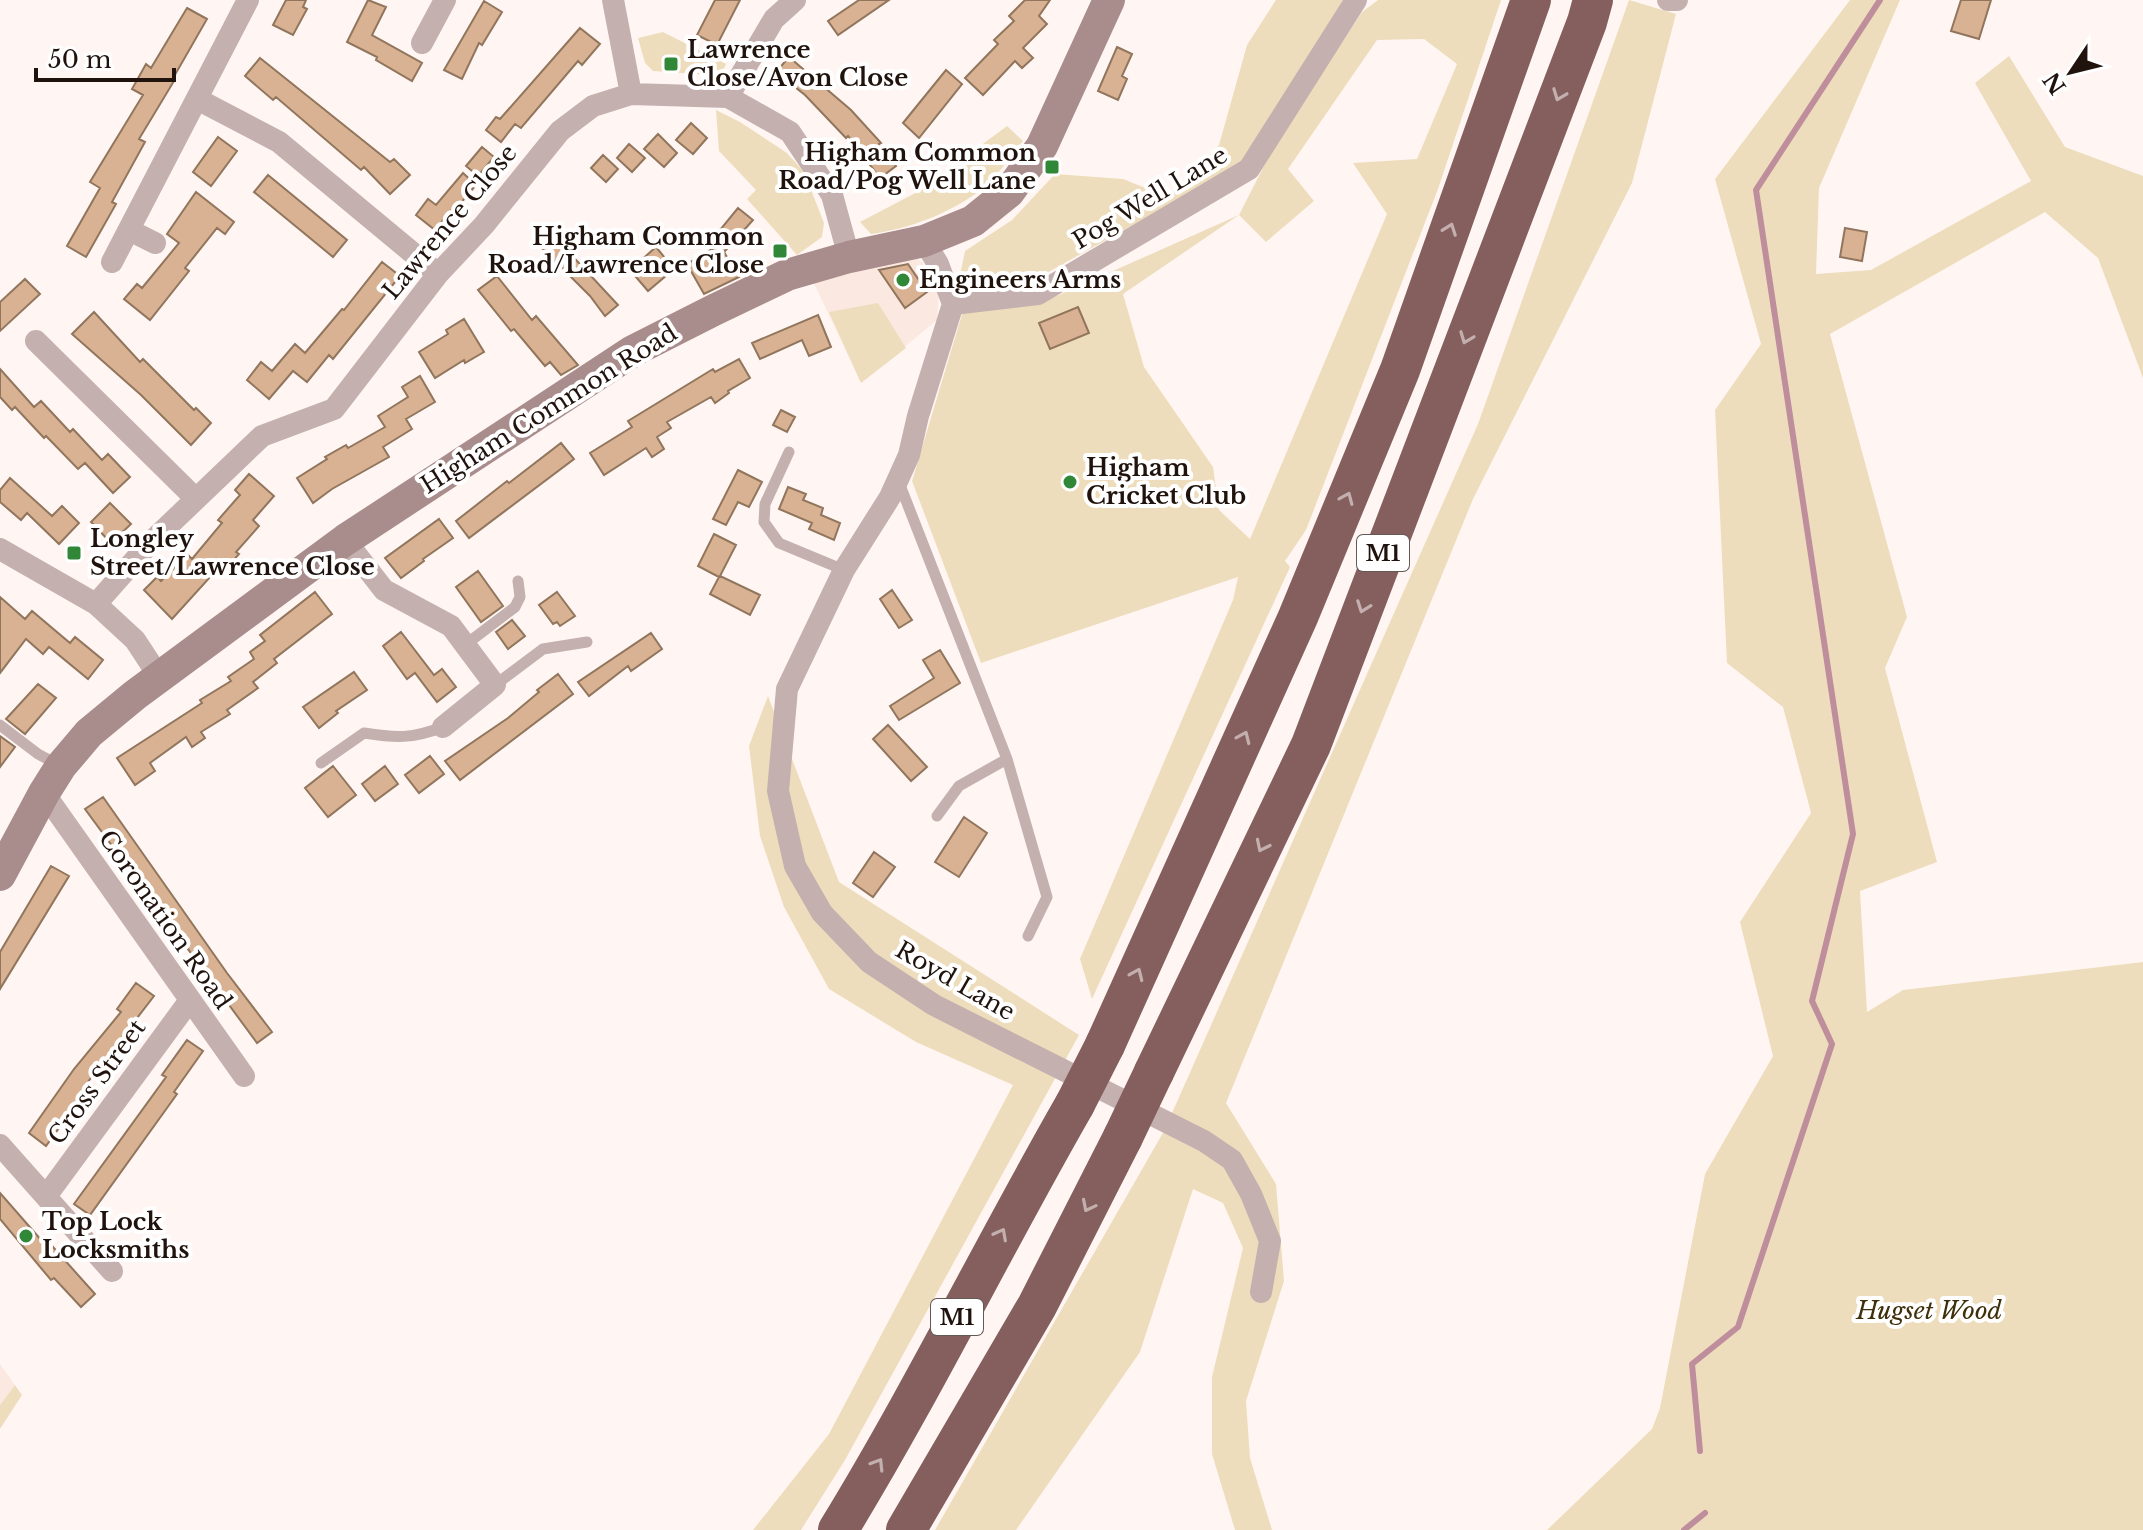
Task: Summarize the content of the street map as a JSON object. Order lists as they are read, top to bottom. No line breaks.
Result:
{"streets":{"highway":["M1"],"street":["Pog Well Lane","Lawrence Close","Higham Common Road","Coronation Road","Royd Lane","Cross Street"]},"crossings":[["Pog Well Lane","Royd Lane"],["Lawrence Close","Higham Common Road"],["Higham Common Road","Coronation Road"],["Coronation Road","Cross Street"]],"parks":["Hugset Wood"],"places":{"transit":["Lawrence Close/Avon Close","Higham Common Road/Pog Well Lane","Higham Common Road/Lawrence Close","Longley Street/Lawrence Close"],"other":["Engineers Arms","Higham Cricket Club","Top Lock Locksmiths"]},"scale_bar":"50 m","north":"bottom left"}
